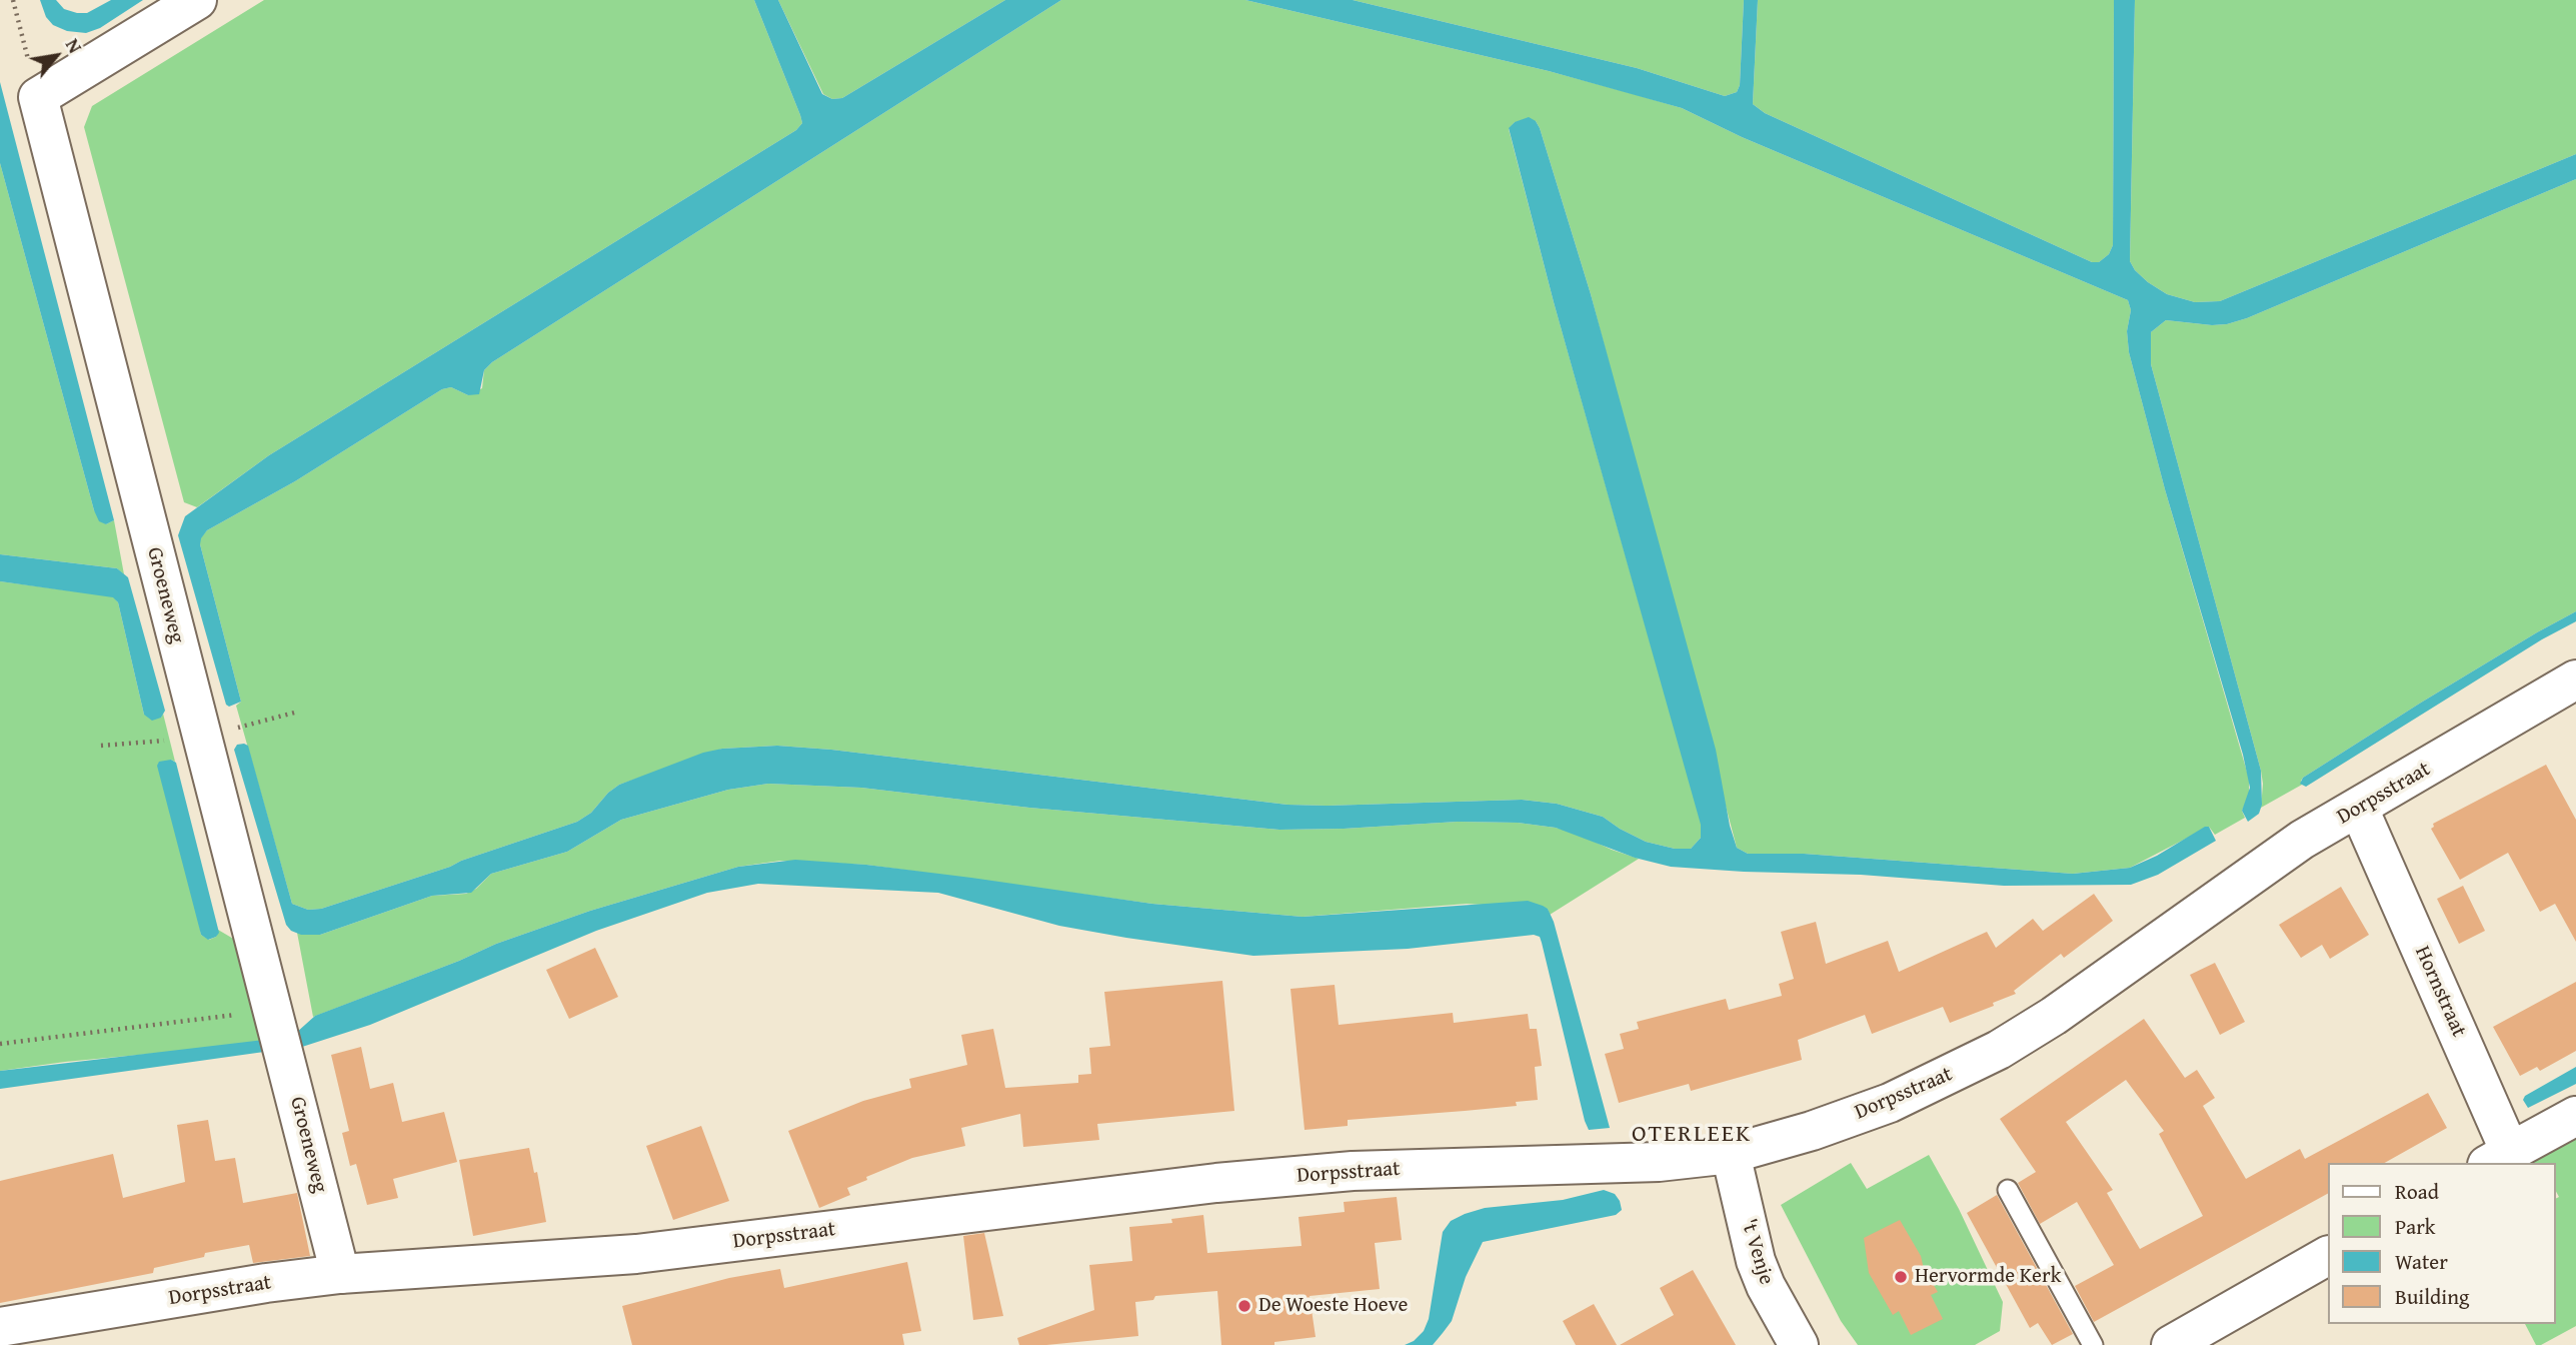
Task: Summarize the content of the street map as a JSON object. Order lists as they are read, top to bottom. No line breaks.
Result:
{"streets":{"street":["Groeneweg","Dorpsstraat","Hornstraat","'t Venje"]},"crossings":[["Groeneweg","Dorpsstraat"],["Dorpsstraat","Hornstraat"],["Dorpsstraat","'t Venje"]],"districts":["OTERLEEK"],"places":["Hervormde Kerk","De Woeste Hoeve"],"legend":["Road","Park","Water","Building"],"north":"top right"}
